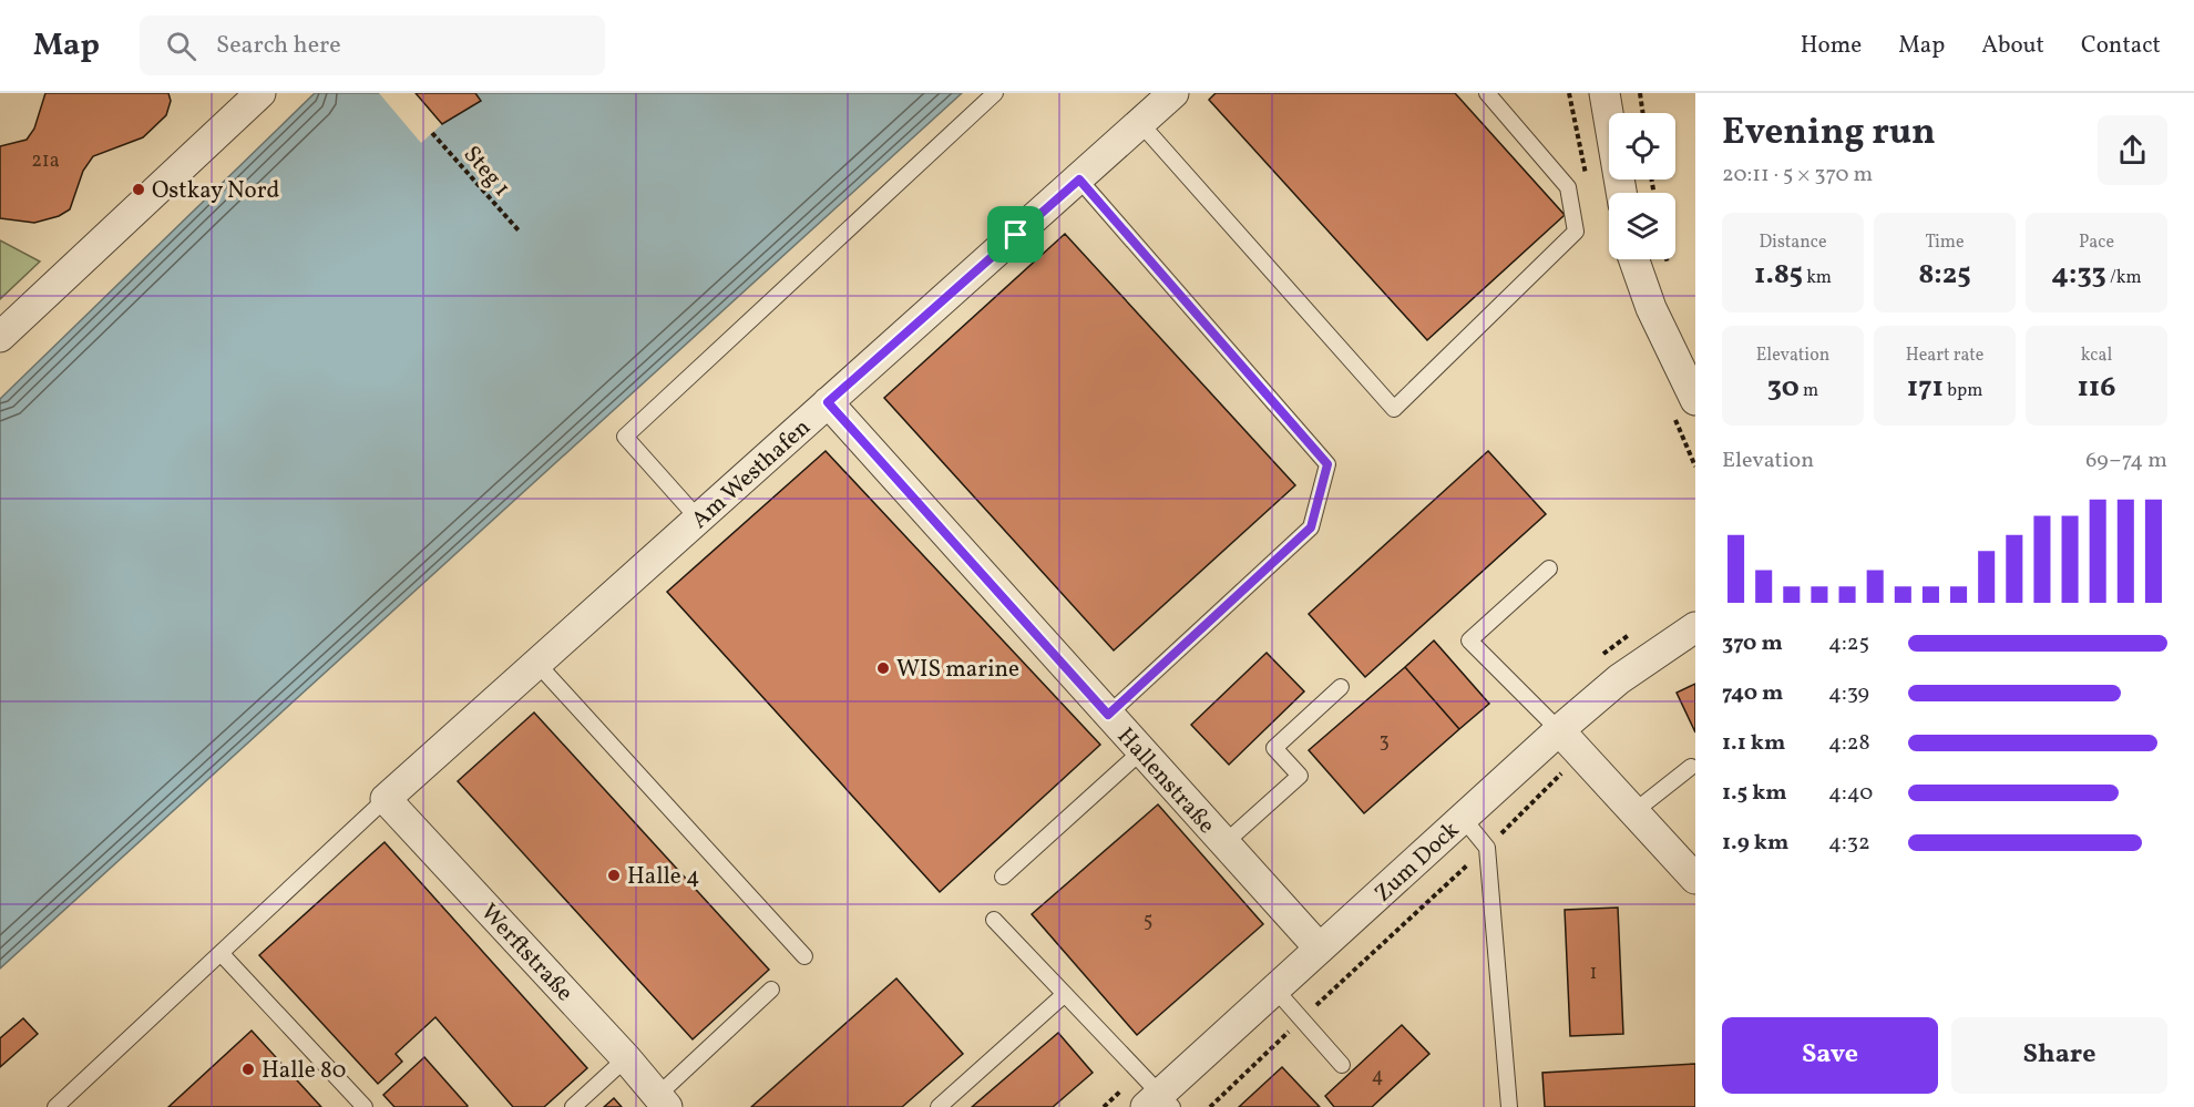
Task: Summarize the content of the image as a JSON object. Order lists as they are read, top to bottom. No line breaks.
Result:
{"streets":{"street":["Am Westhafen","Hallenstraße","Zum Dock","Werftstraße"],"path":["Steg 1"]},"crossings":[["Am Westhafen","Hallenstraße"],["Am Westhafen","Werftstraße"],["Hallenstraße","Zum Dock"]],"places":["Ostkay Nord","WIS marine","Halle 4","Halle 80"],"house_numbers":["21a","3","5","1","4"],"page":{"header":"Map","search":"Search here","nav":["Home","Map","About","Contact"],"heading":["Evening run","20:11 · 5 × 370 m"],"stats":[["Distance","1.85 km"],["Time","8:25"],["Pace","4:33 /km"],["Elevation","30 m"],["Heart rate","171 bpm"],["kcal","116"]],"chart":["Elevation","69–74 m"],"list":[{"name":"370 m","note":"4:25"},{"name":"740 m","note":"4:39"},{"name":"1.1 km","note":"4:28"},{"name":"1.5 km","note":"4:40"},{"name":"1.9 km","note":"4:32"}],"buttons":["Save","Share"]}}
